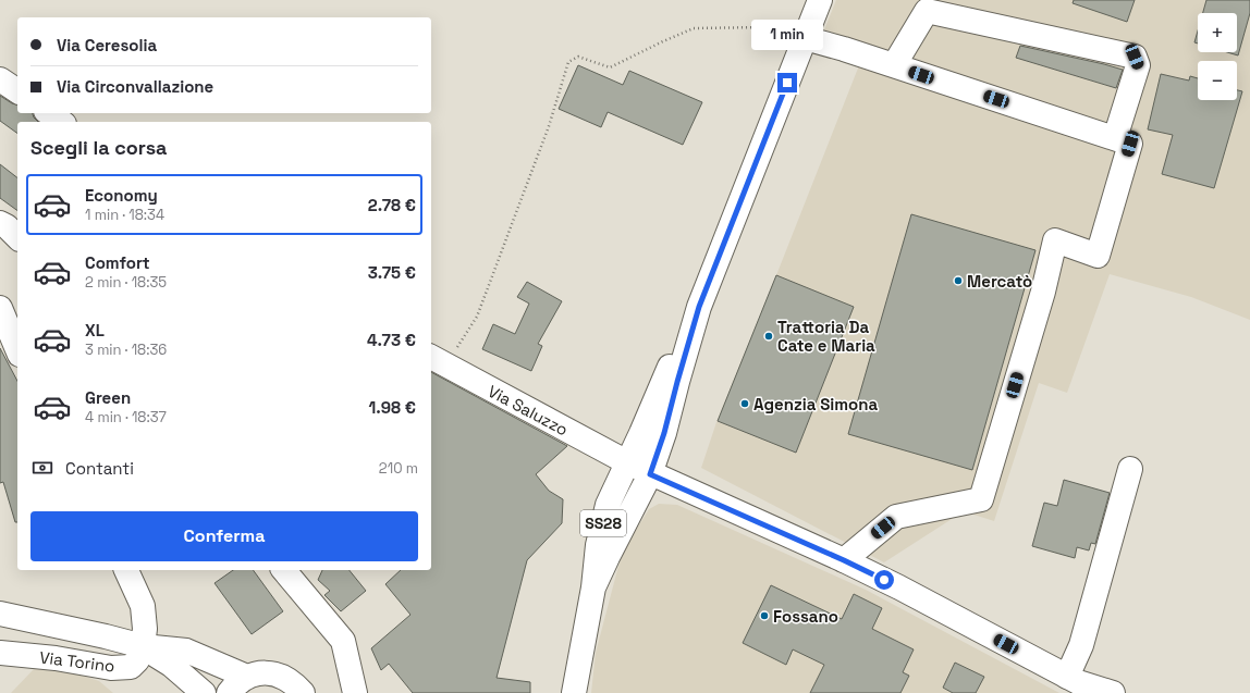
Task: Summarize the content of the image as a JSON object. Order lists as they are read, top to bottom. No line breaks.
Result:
{"streets":{"main road":["Via Saluzzo","SS28","Via Torino"]},"crossings":[["Via Saluzzo","SS28"]],"places":["Mercatò","Trattoria Da Cate e Maria","Agenzia Simona","Fossano"],"page":{"map_buttons":["+","−"],"banner":["Via Ceresolia","Via Circonvallazione"],"bubble":"1 min","heading":"Scegli la corsa","list":[{"name":"Economy","note":"1 min · 18:34","value":"2.78 €"},{"name":"Comfort","note":"2 min · 18:35","value":"3.75 €"},{"name":"XL","note":"3 min · 18:36","value":"4.73 €"},{"name":"Green","note":"4 min · 18:37","value":"1.98 €"}],"pay":["Contanti","210 m"],"buttons":"Conferma"}}
